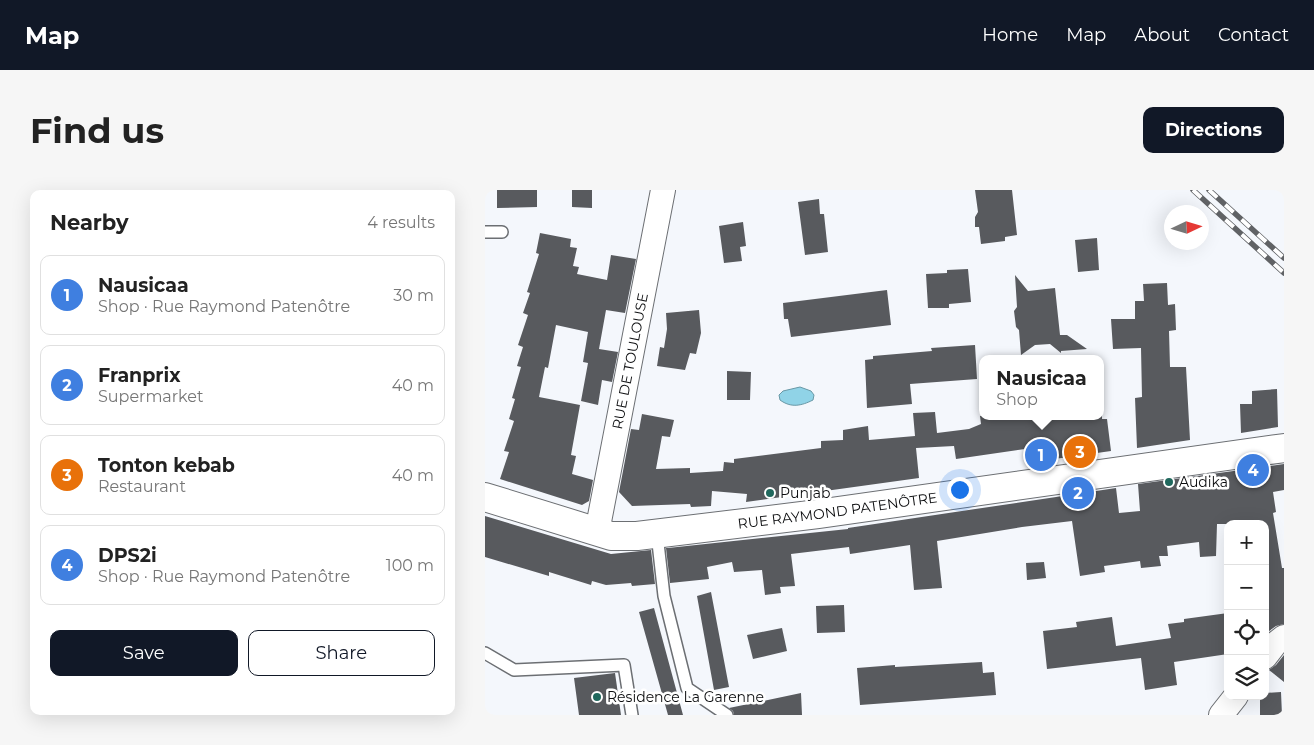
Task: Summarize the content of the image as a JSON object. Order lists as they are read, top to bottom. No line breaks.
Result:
{"streets":{"main road":["RUE RAYMOND PATENÔTRE"],"street":["RUE DE TOULOUSE"]},"crossings":[["RUE DE TOULOUSE","RUE RAYMOND PATENÔTRE"]],"places":["Audika","Punjab","Résidence La Garenne"],"north":"right","page":{"header":"Map","nav":["Home","Map","About","Contact"],"buttons":["Directions",["Save","Share"]],"title":"Find us","heading":["Nearby","4 results"],"list":[{"mark":"1","name":"Nausicaa","note":"Shop · Rue Raymond Patenôtre","value":"30 m"},{"mark":"2","name":"Franprix","note":"Supermarket","value":"40 m"},{"mark":"3","name":"Tonton kebab","note":"Restaurant","value":"40 m"},{"mark":"4","name":"DPS2i","note":"Shop · Rue Raymond Patenôtre","value":"100 m"}],"popup":["Nausicaa","Shop"],"pins":["3","1","4","2"],"map_buttons":["+","−"]}}
